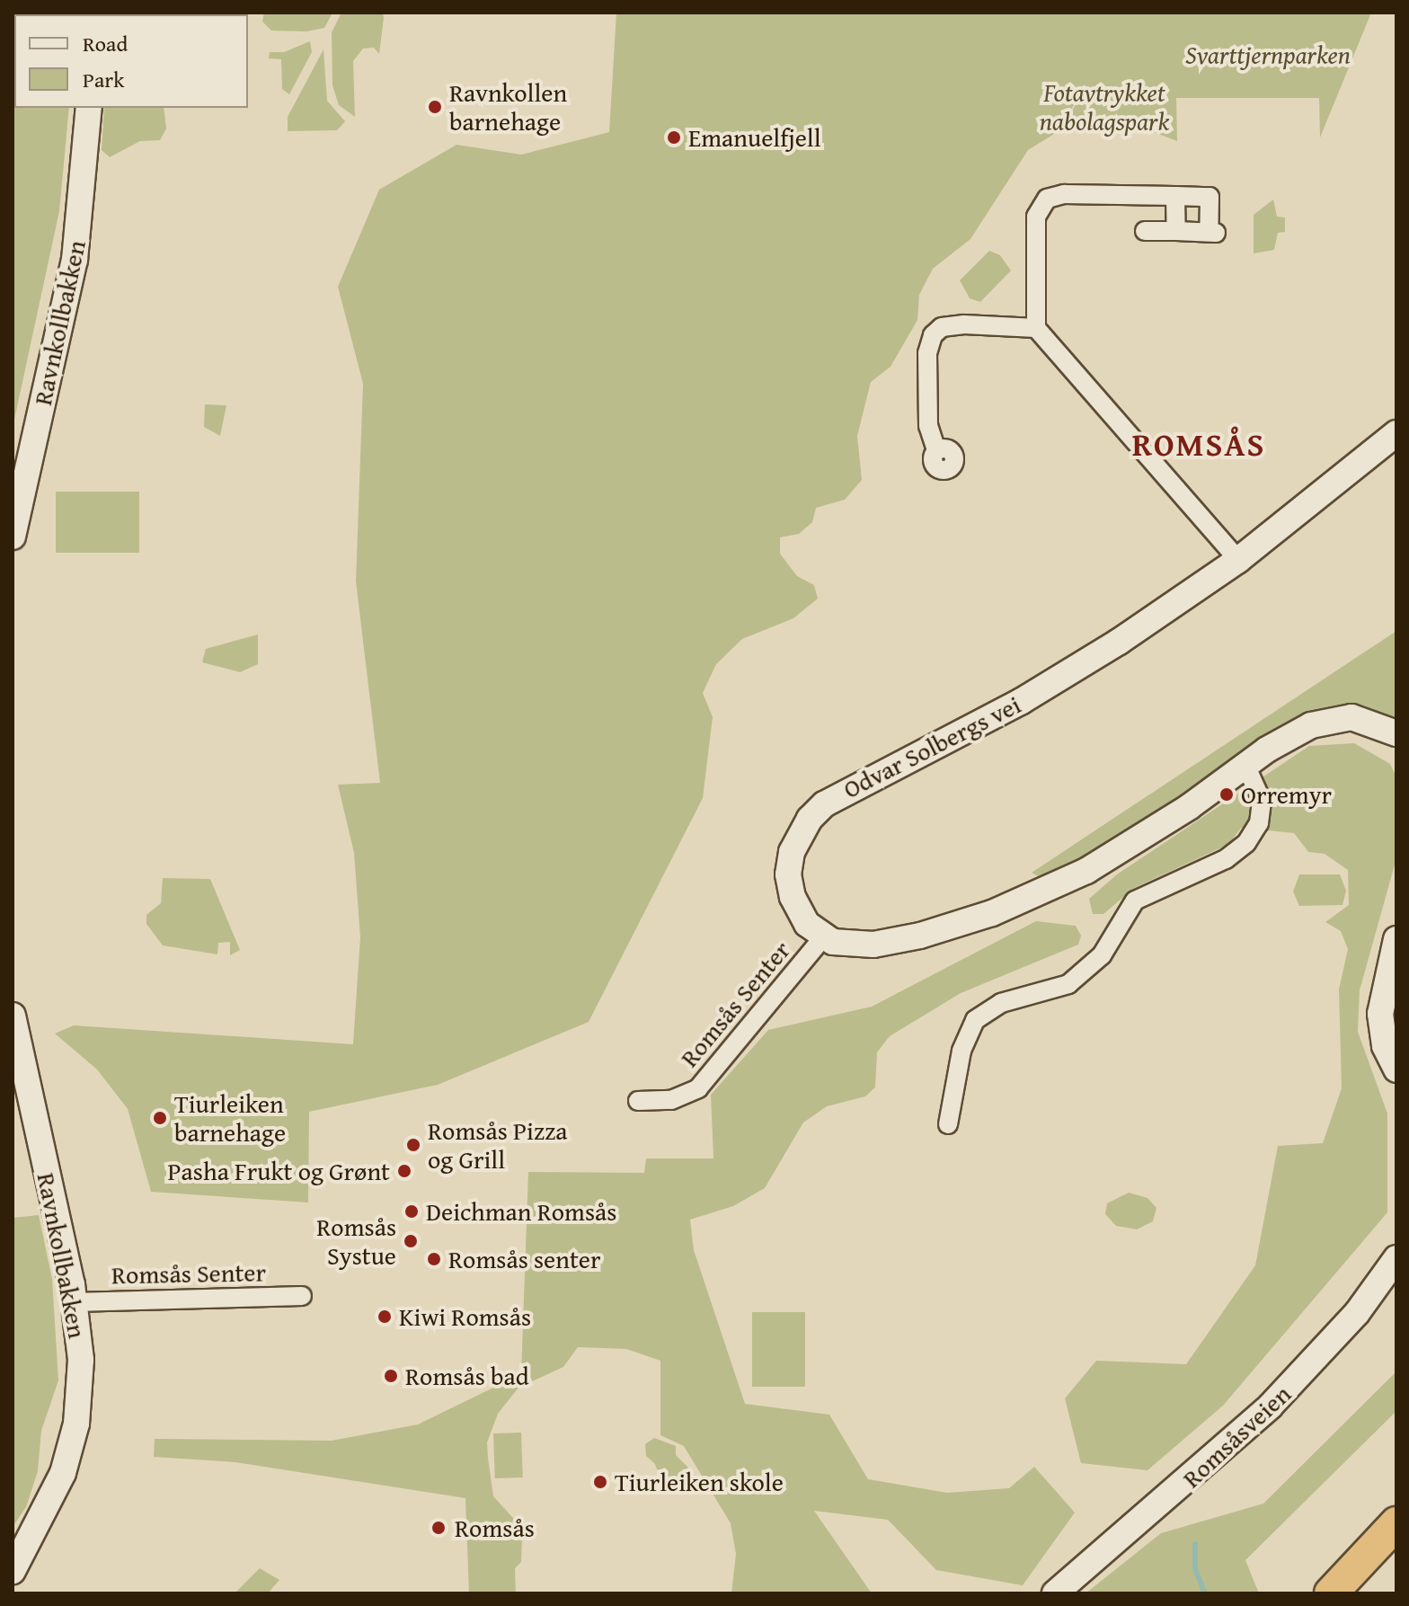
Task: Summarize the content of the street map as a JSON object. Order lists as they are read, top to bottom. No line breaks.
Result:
{"streets":{"street":["Ravnkollbakken","Odvar Solbergs vei","Romsås Senter","Romsåsveien"]},"crossings":[["Ravnkollbakken","Romsås Senter"],["Odvar Solbergs vei","Romsås Senter"]],"districts":["ROMSÅS"],"parks":["Svarttjernparken","Fotavtrykket nabolagspark"],"places":["Ravnkollen barnehage","Emanuelfjell","Orremyr","Tiurleiken barnehage","Romsås Pizza og Grill","Pasha Frukt og Grønt","Deichman Romsås","Romsås Systue","Romsås senter","Kiwi Romsås","Romsås bad","Tiurleiken skole","Romsås"],"legend":["Road","Park"]}
